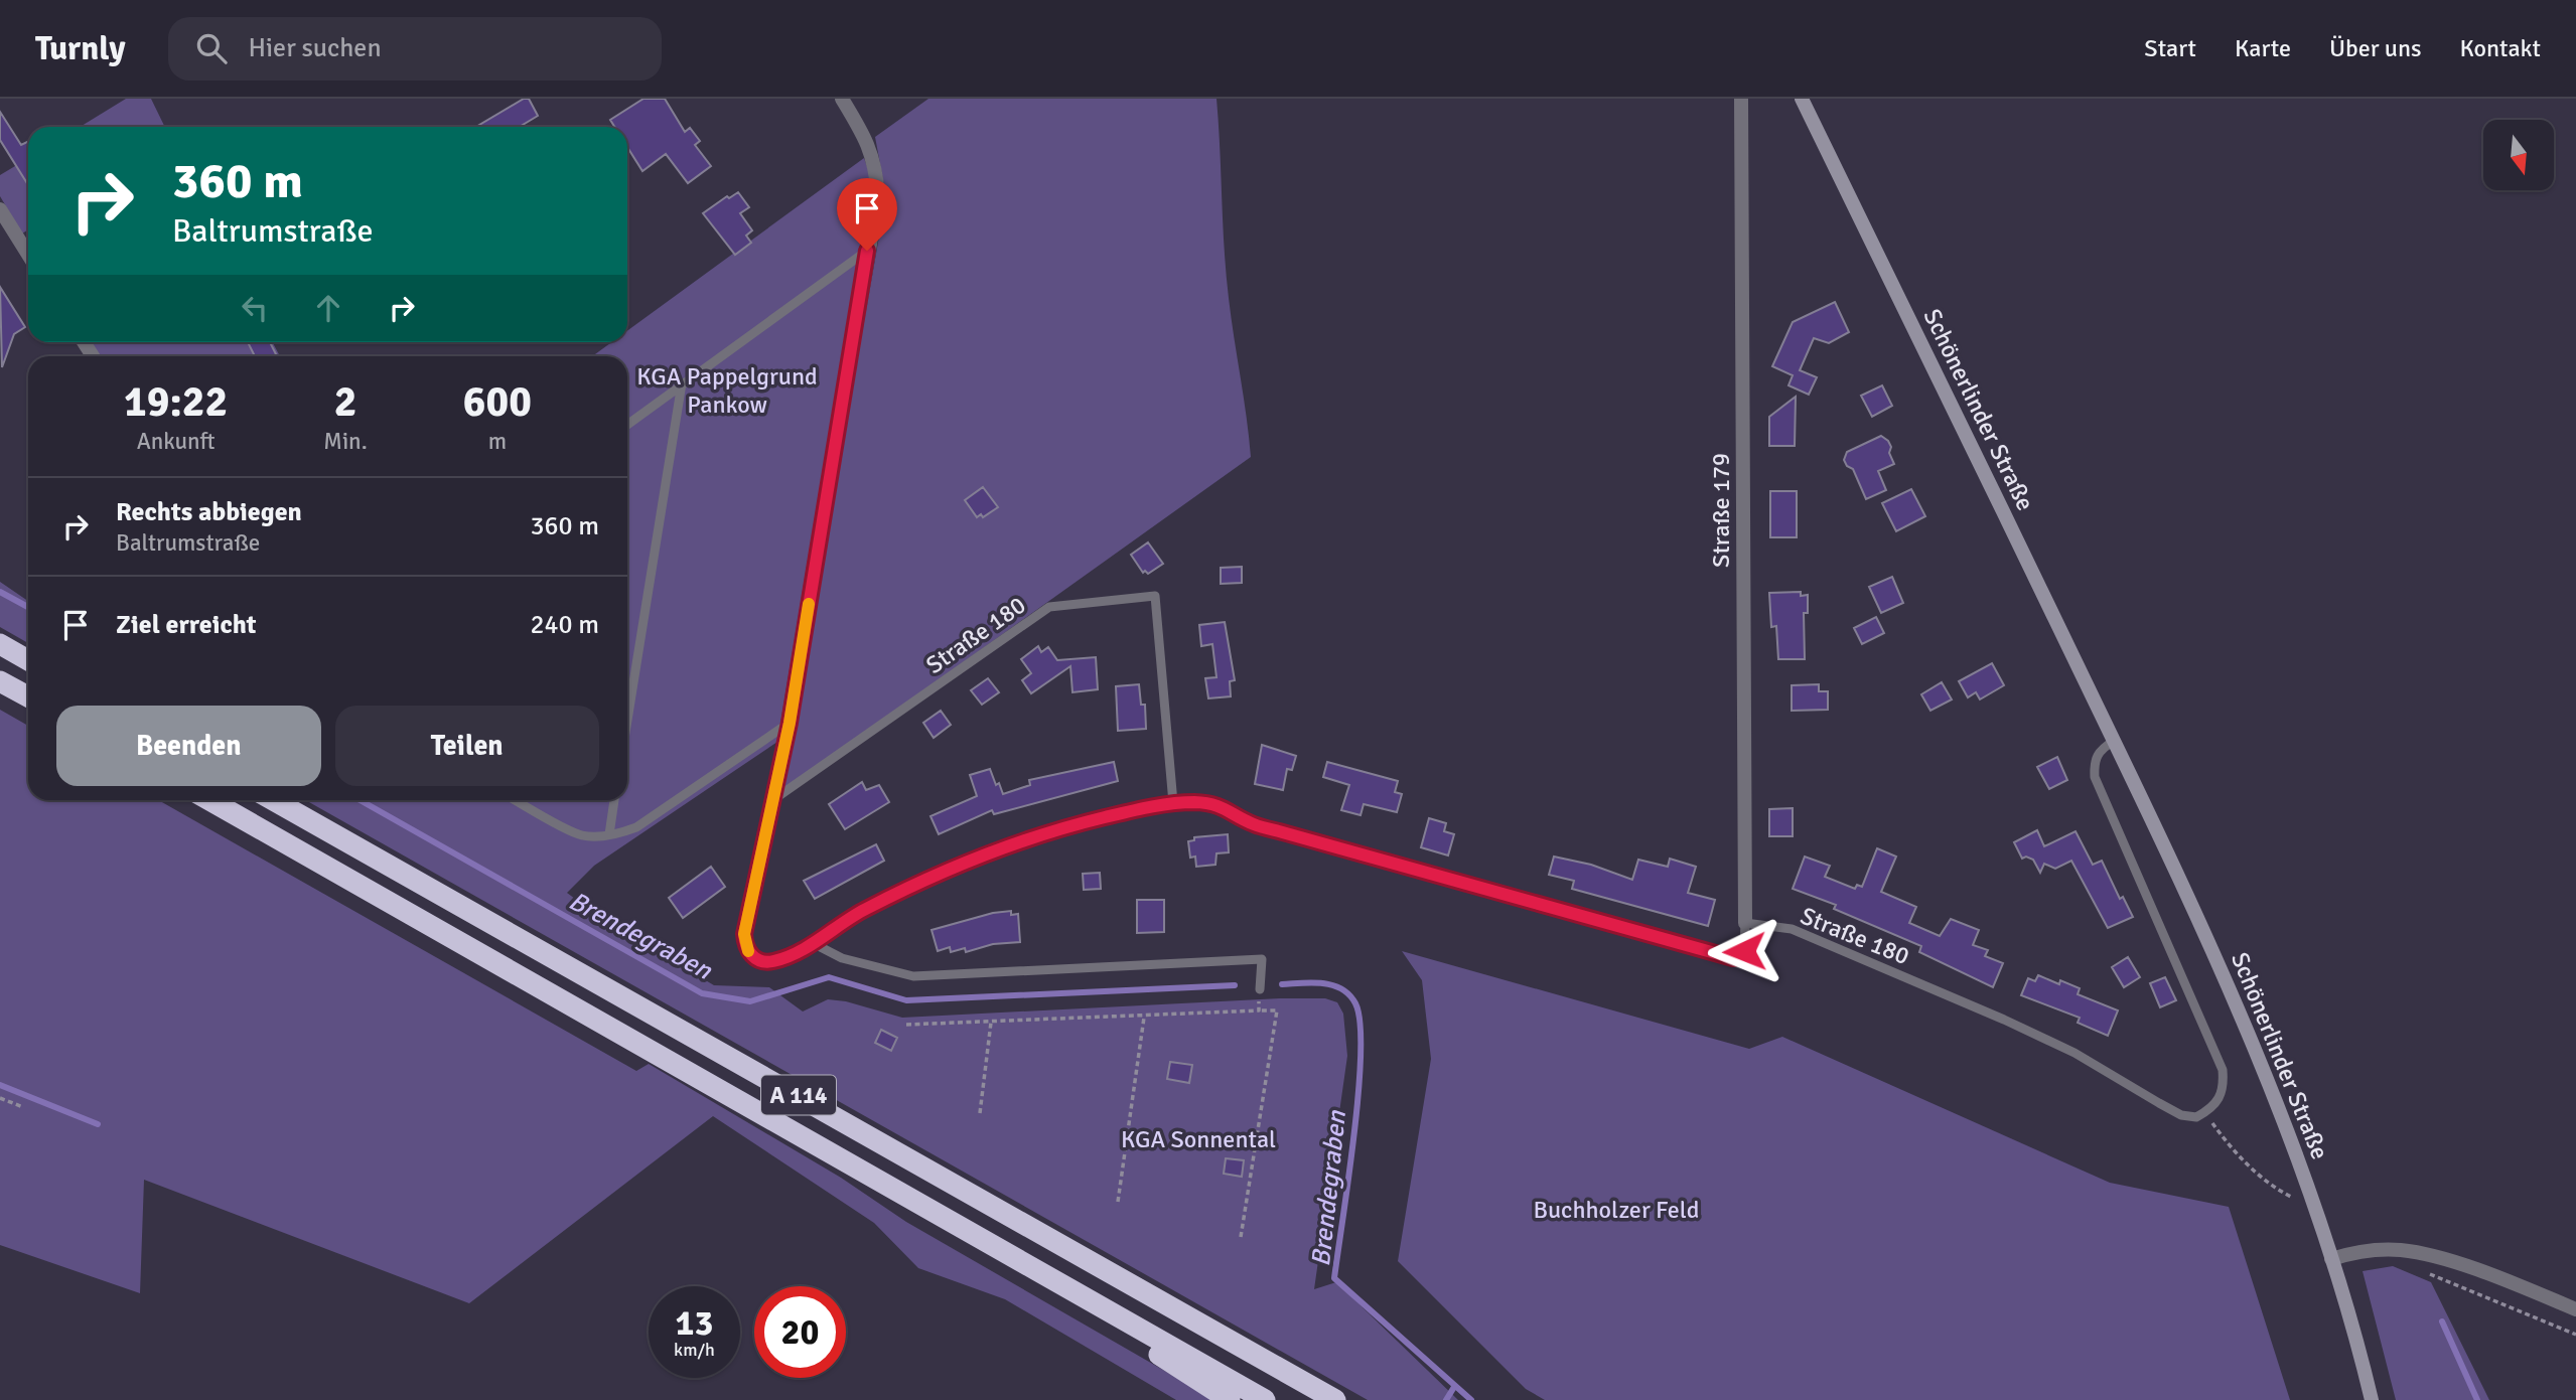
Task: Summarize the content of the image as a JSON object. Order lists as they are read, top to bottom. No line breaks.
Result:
{"streets":{"highway":["A 114"],"main road":["Schönerlinder Straße"],"street":["Straße 179"],"lane":["Straße 180"]},"crossings":[["Straße 179","Straße 180"]],"water":["Brendegraben"],"parks":["KGA Pappelgrund Pankow","KGA Sonnental","Buchholzer Feld"],"north":"bottom","page":{"header":"Turnly","search":"Hier suchen","nav":["Start","Karte","Über uns","Kontakt"],"turn":["360 m","Baltrumstraße"],"eta":["19:22","Ankunft","2","Min.","600","m"],"list":[{"name":"Rechts abbiegen","note":"Baltrumstraße","value":"360 m"},{"name":"Ziel erreicht","value":"240 m"}],"buttons":["Beenden","Teilen"],"speed":"13 km/h","limit":"20"}}
